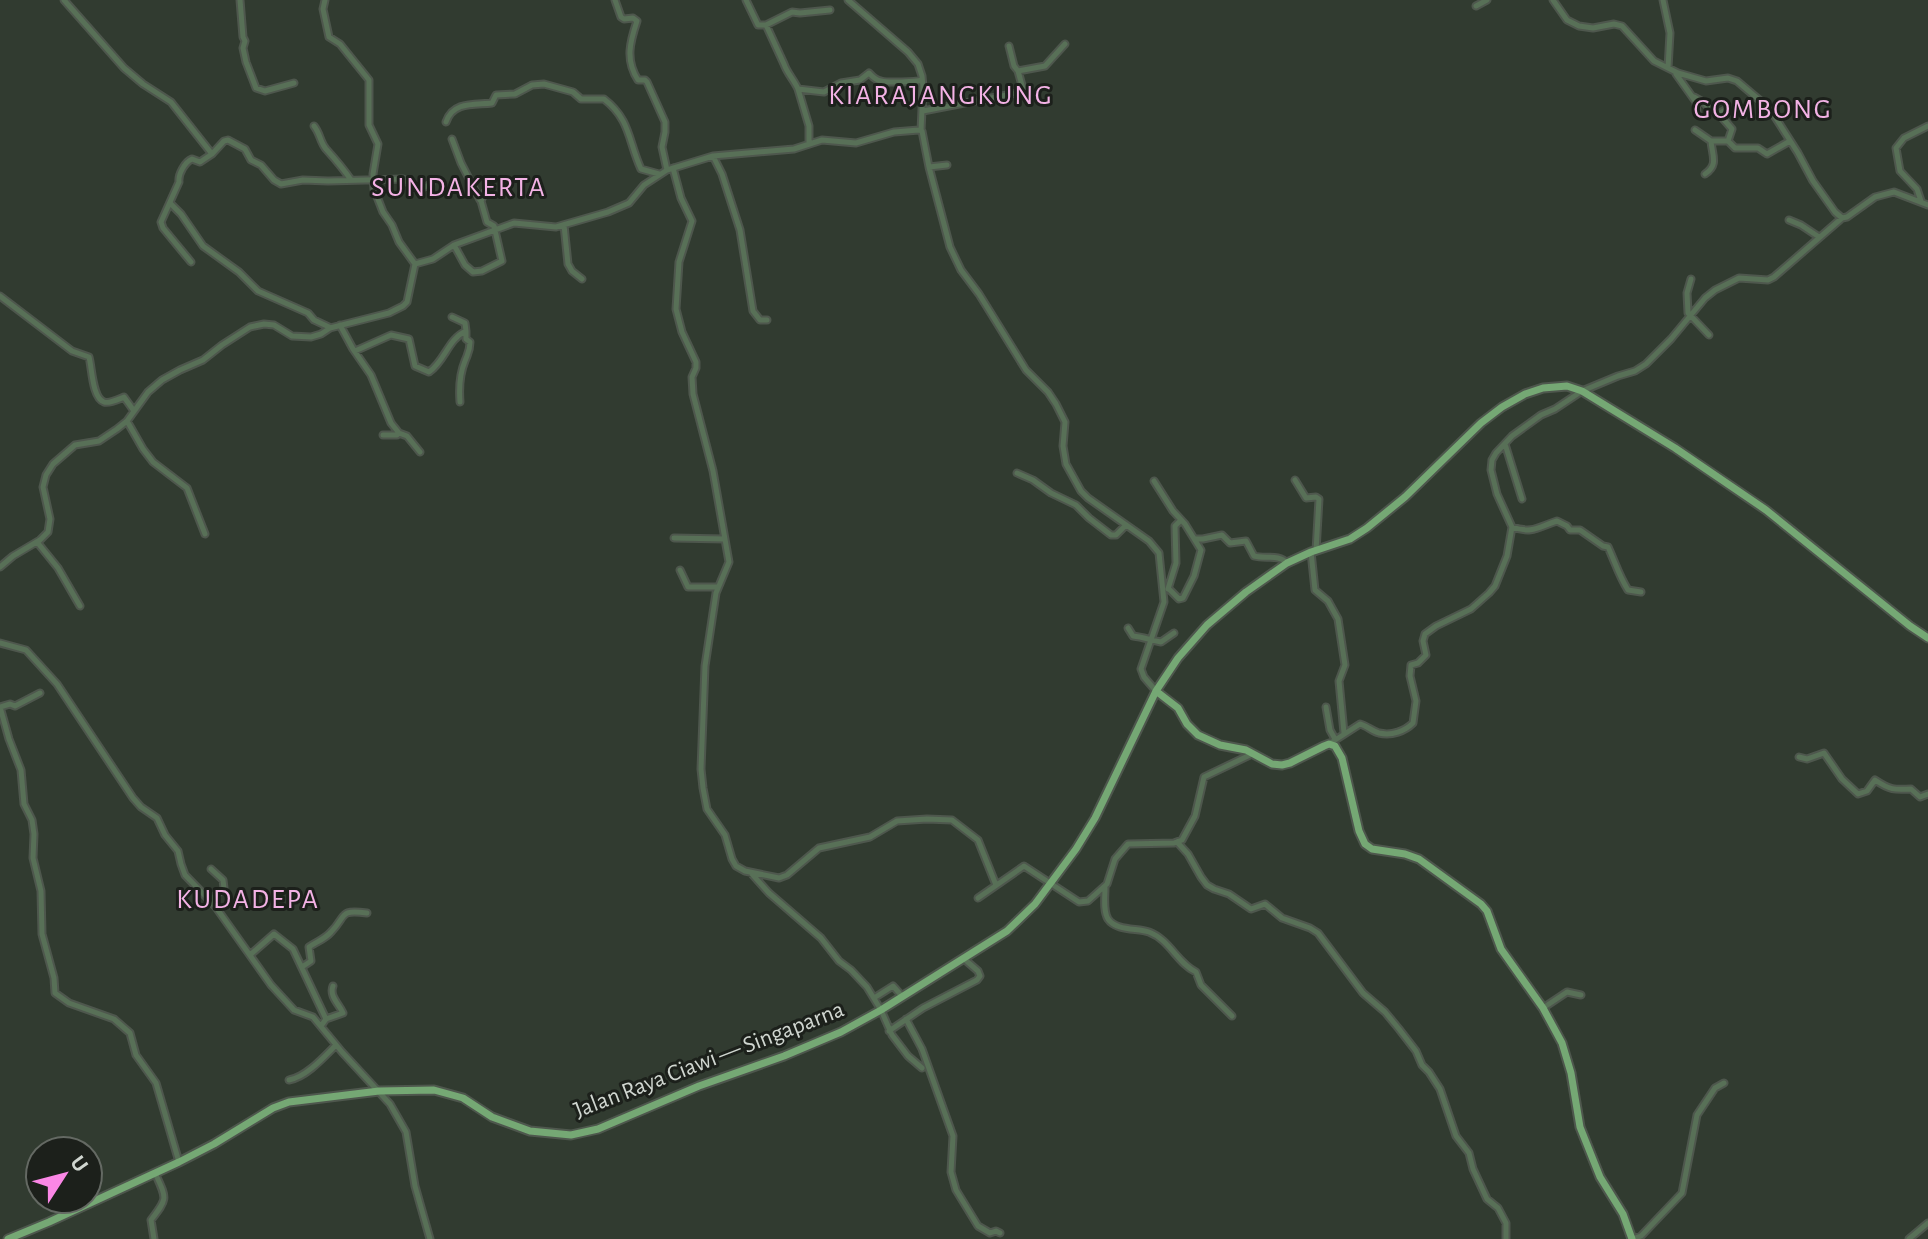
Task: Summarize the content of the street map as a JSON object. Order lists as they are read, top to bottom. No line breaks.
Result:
{"streets":{"main road":["Jalan Raya Ciawi — Singaparna"]},"districts":["KIARAJANGKUNG","GOMBONG","SUNDAKERTA","KUDADEPA"],"north":"top right"}
